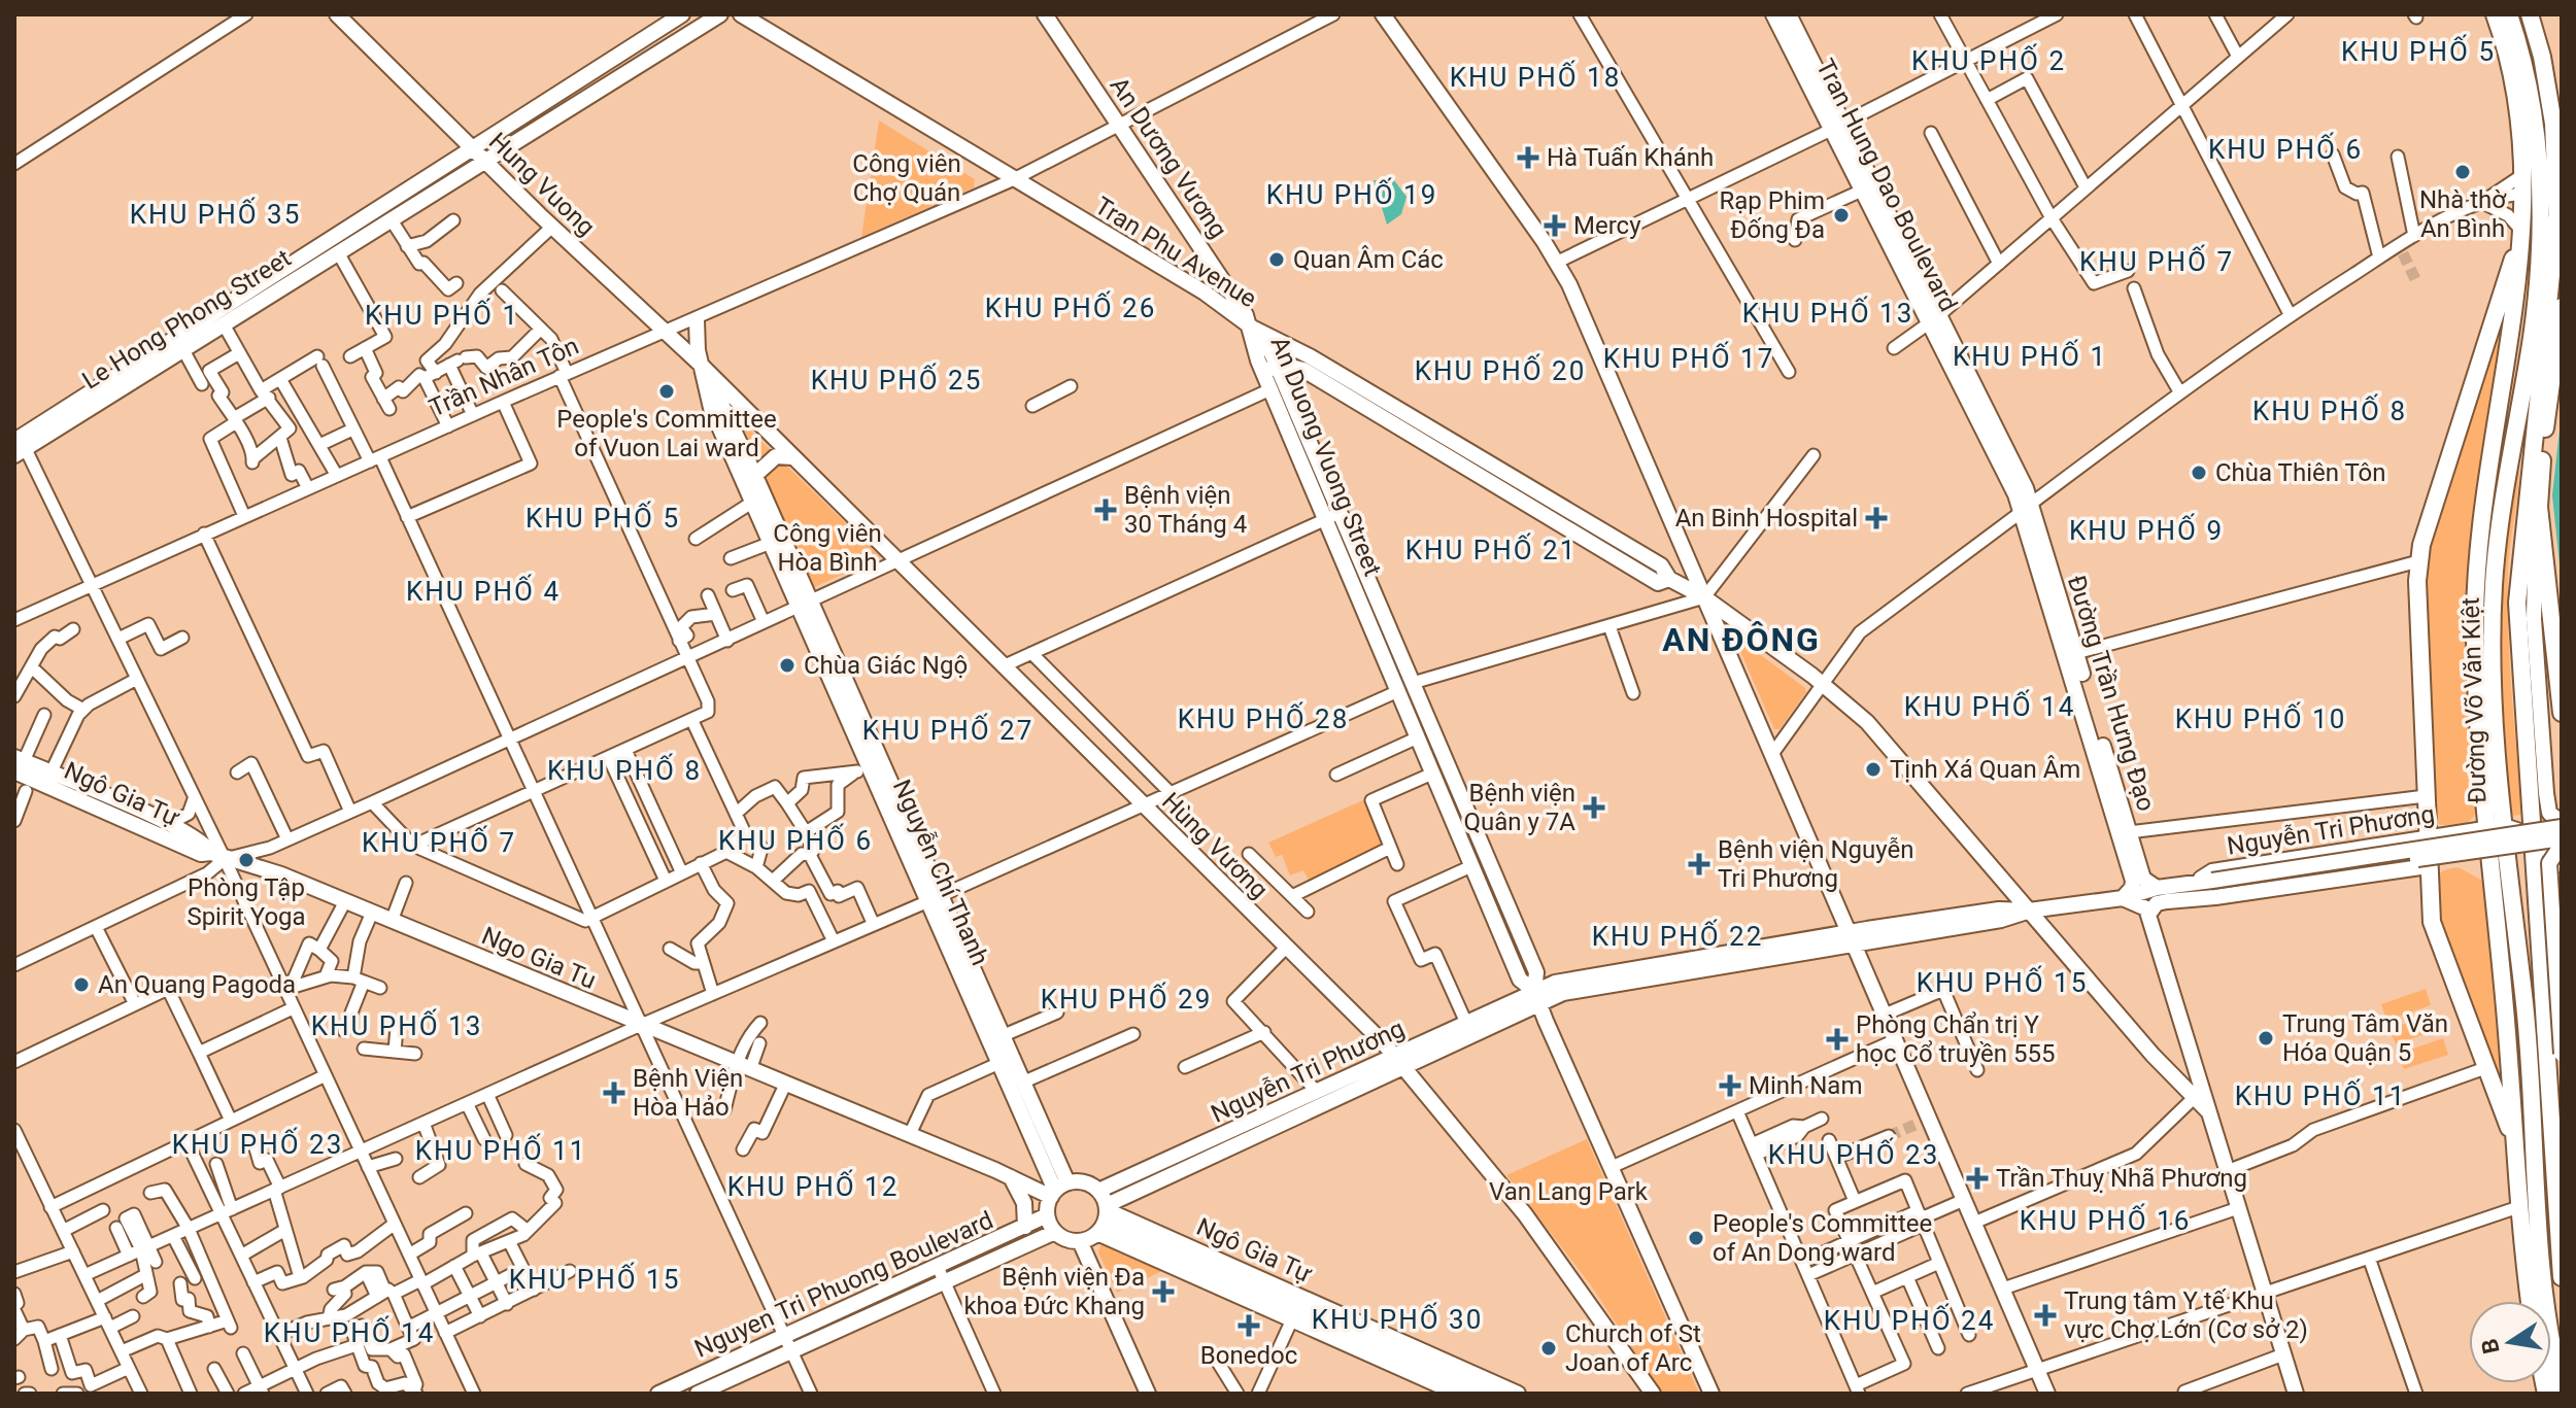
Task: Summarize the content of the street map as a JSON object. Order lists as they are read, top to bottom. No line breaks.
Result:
{"streets":{"highway":["Đường Võ Văn Kiệt"],"main road":["An Dương Vương","Hung Vuong","Tran Hung Dao Boulevard","Tran Phu Avenue","Le Hong Phong Street","An Duong Vuong Street","Đường Trần Hưng Đạo","Ngô Gia Tự","Nguyễn Tri Phương","Hùng Vương","Nguyễn Chí Thanh","Ngo Gia Tu","Nguyen Tri Phuong Boulevard"],"street":["Trần Nhân Tôn"]},"crossings":[["An Dương Vương","Tran Phu Avenue"],["An Dương Vương","Trần Nhân Tôn"],["An Dương Vương","An Duong Vuong Street"],["Hung Vuong","Le Hong Phong Street"],["Hung Vuong","Trần Nhân Tôn"],["Hung Vuong","Hùng Vương"],["Hung Vuong","Nguyễn Chí Thanh"],["Tran Hung Dao Boulevard","Đường Trần Hưng Đạo"],["Tran Phu Avenue","Trần Nhân Tôn"],["Tran Phu Avenue","An Duong Vuong Street"],["Trần Nhân Tôn","Nguyễn Chí Thanh"],["An Duong Vuong Street","Nguyễn Tri Phương"],["Đường Võ Văn Kiệt","Nguyễn Tri Phương"],["Ngô Gia Tự","Nguyễn Tri Phương"],["Ngô Gia Tự","Nguyễn Chí Thanh"],["Ngô Gia Tự","Ngo Gia Tu"],["Ngô Gia Tự","Nguyen Tri Phuong Boulevard"],["Nguyễn Tri Phương","Hùng Vương"],["Nguyễn Tri Phương","Nguyễn Chí Thanh"],["Nguyễn Tri Phương","Ngo Gia Tu"],["Nguyễn Tri Phương","Nguyen Tri Phuong Boulevard"],["Hùng Vương","Nguyễn Chí Thanh"],["Nguyễn Chí Thanh","Ngo Gia Tu"],["Nguyễn Chí Thanh","Nguyen Tri Phuong Boulevard"],["Ngo Gia Tu","Nguyen Tri Phuong Boulevard"]],"districts":["KHU PHỐ 5","KHU PHỐ 2","KHU PHỐ 18","KHU PHỐ 6","KHU PHỐ 19","KHU PHỐ 35","KHU PHỐ 7","KHU PHỐ 26","KHU PHỐ 13","KHU PHỐ 1","KHU PHỐ 1","KHU PHỐ 17","KHU PHỐ 20","KHU PHỐ 25","KHU PHỐ 8","KHU PHỐ 5","KHU PHỐ 9","KHU PHỐ 21","KHU PHỐ 4","AN ĐÔNG","KHU PHỐ 14","KHU PHỐ 28","KHU PHỐ 10","KHU PHỐ 27","KHU PHỐ 8","KHU PHỐ 6","KHU PHỐ 7","KHU PHỐ 22","KHU PHỐ 15","KHU PHỐ 29","KHU PHỐ 13","KHU PHỐ 11","KHU PHỐ 23","KHU PHỐ 11","KHU PHỐ 23","KHU PHỐ 12","KHU PHỐ 16","KHU PHỐ 15","KHU PHỐ 30","KHU PHỐ 24","KHU PHỐ 14"],"parks":["Công viên Chợ Quán","Công viên Hòa Bình","Van Lang Park"],"places":{"health":["Hà Tuấn Khánh","Mercy","Bệnh viện 30 Tháng 4","An Binh Hospital","Bệnh viện Quân y 7A","Bệnh viện Nguyễn Tri Phương","Phòng Chẩn trị Y học Cổ truyền 555","Minh Nam","Bệnh Viện Hòa Hảo","Trần Thuỵ Nhã Phương","Bệnh viện Đa khoa Đức Khang","Trung tâm Y tế Khu vực Chợ Lớn (Cơ sở 2)","Bonedoc"],"other":["Nhà thờ An Bình","Rạp Phim Đống Đa","Quan Âm Các","People's Committee of Vuon Lai ward","Chùa Thiên Tôn","Chùa Giác Ngộ","Tịnh Xá Quan Âm","Phòng Tập Spirit Yoga","An Quang Pagoda","Trung Tâm Văn Hóa Quận 5","People's Committee of An Dong ward","Church of St Joan of Arc"]},"north":"left"}
